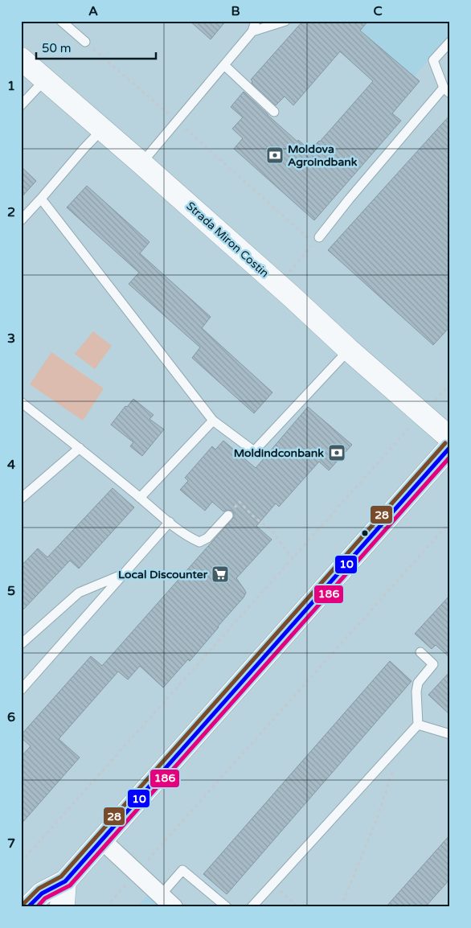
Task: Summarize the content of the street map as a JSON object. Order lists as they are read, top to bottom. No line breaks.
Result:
{"streets":{"main road":["Strada Miron Costin"]},"places":{"bank":["Moldova Agroindbank","Moldindconbank"],"supermarket":["Local Discounter"]},"lines":["transit line 28","transit line 10","transit line 186"],"scale_bar":"50 m","grid":{"columns":["A","B","C"],"rows":["1","2","3","4","5","6","7"]}}
